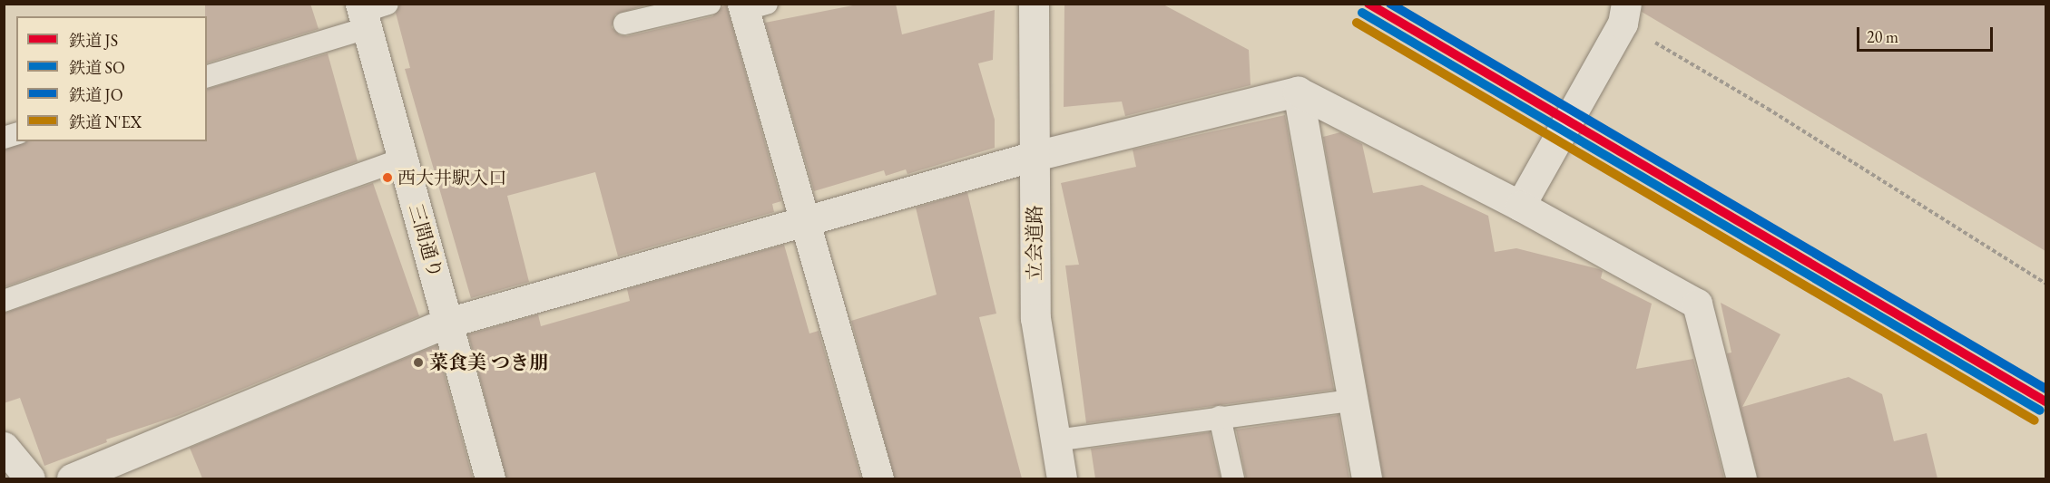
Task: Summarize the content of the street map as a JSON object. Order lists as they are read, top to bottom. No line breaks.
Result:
{"streets":{"street":["三間通り","立会道路"]},"places":["西大井駅入口","菜食美 つき朋"],"lines":["rail line JS","rail line JO","rail line SO","rail line N'EX"],"legend":["鉄道 JS","鉄道 SO","鉄道 JO","鉄道 N'EX"],"scale_bar":"20 m"}
